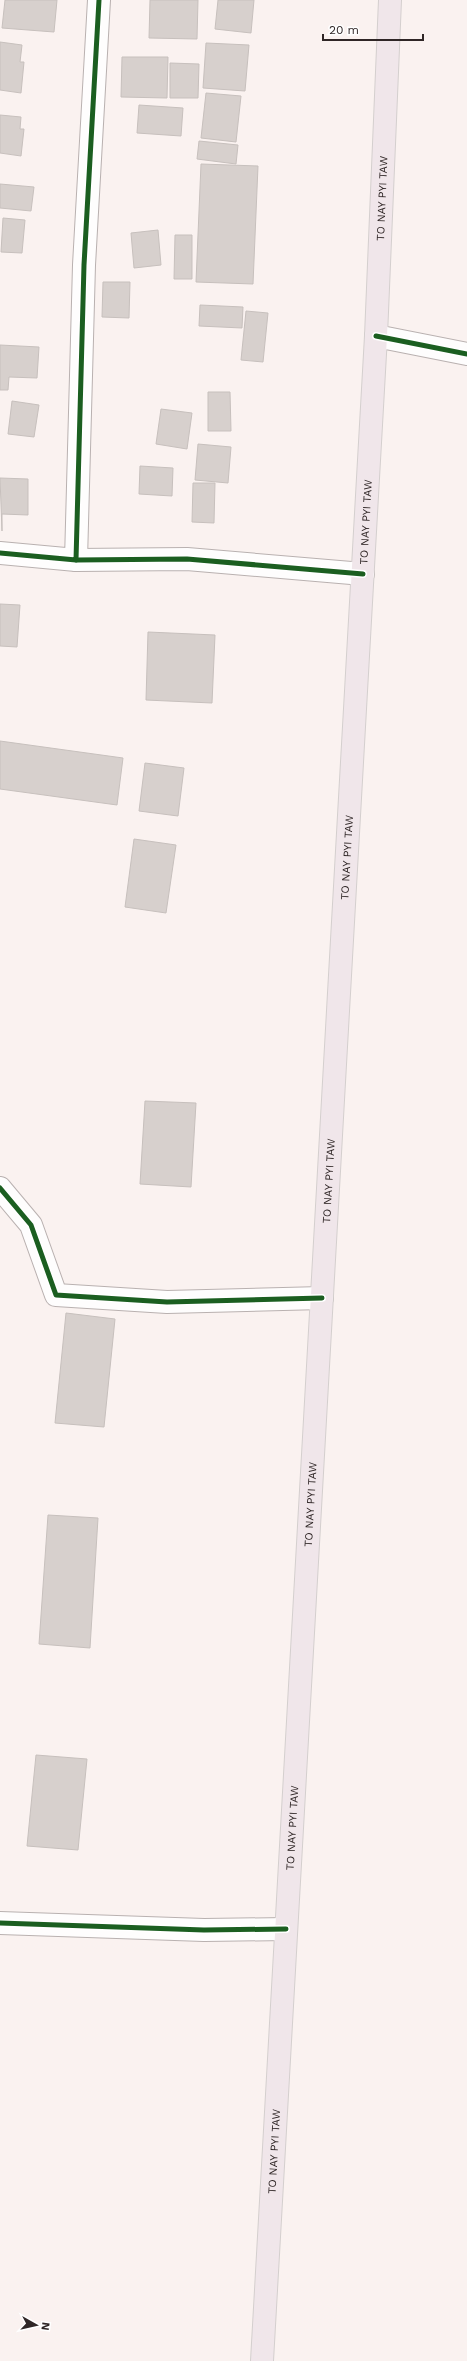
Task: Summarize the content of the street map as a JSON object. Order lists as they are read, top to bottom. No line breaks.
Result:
{"streets":{"main road":["TO NAY PYI TAW"]},"scale_bar":"20 m","north":"right"}
